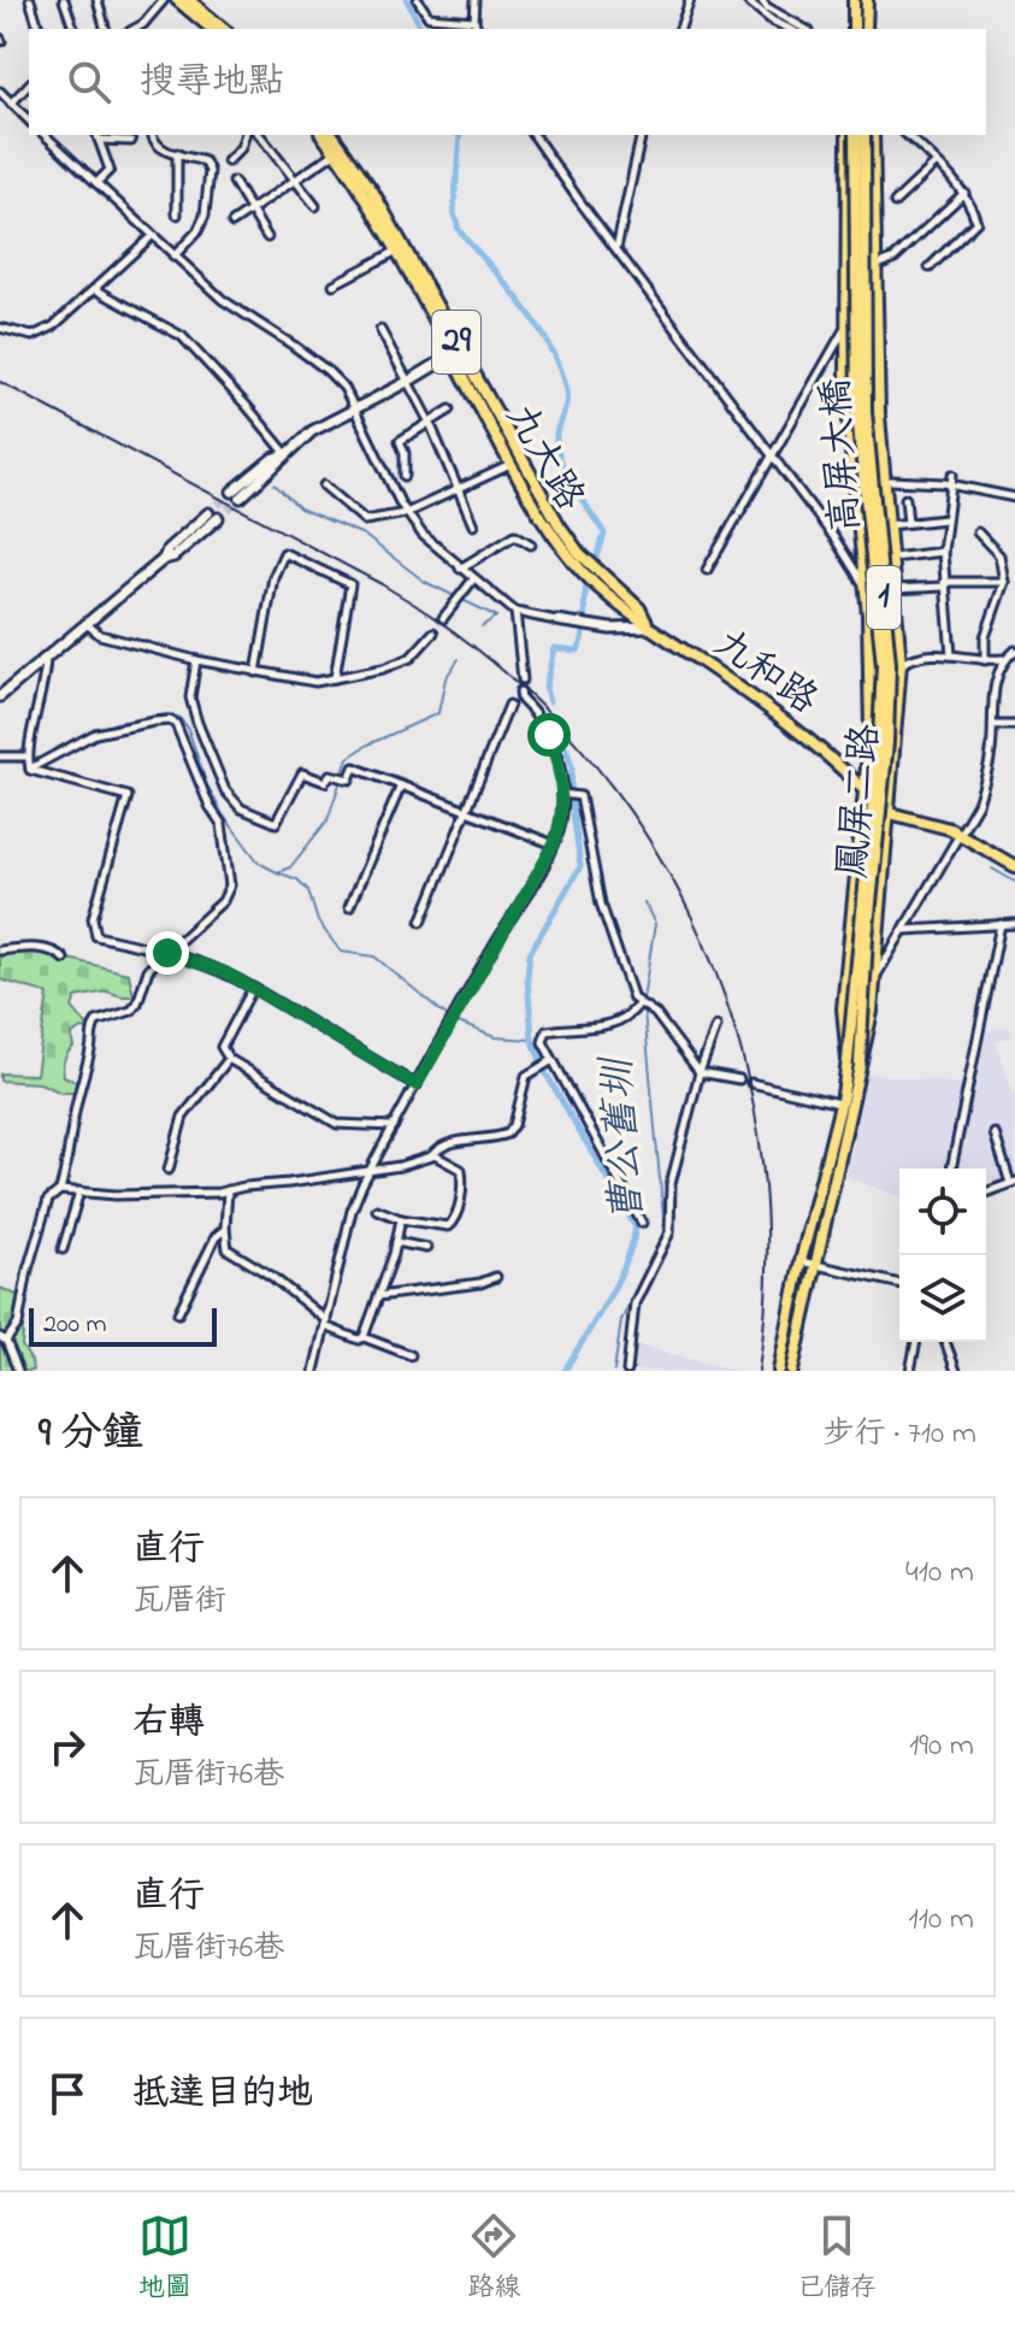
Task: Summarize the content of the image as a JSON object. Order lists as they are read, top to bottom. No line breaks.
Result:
{"streets":{"main road":["29","高屏大橋","九大路","1","九和路","鳳屏二路"]},"crossings":[["29","九和路"],["29","鳳屏二路"],["高屏大橋","鳳屏二路"],["九大路","九和路"],["九和路","鳳屏二路"]],"water":["曹公舊圳"],"scale_bar":"200 m","page":{"search":"搜尋地點","scale":"200 m","heading":["9 分鐘","步行 · 710 m"],"list":[["直行","瓦厝街","410 m"],["右轉","瓦厝街76巷","190 m"],["直行","瓦厝街76巷","110 m"],"抵達目的地"],"nav":["地圖","路線","已儲存"]}}
